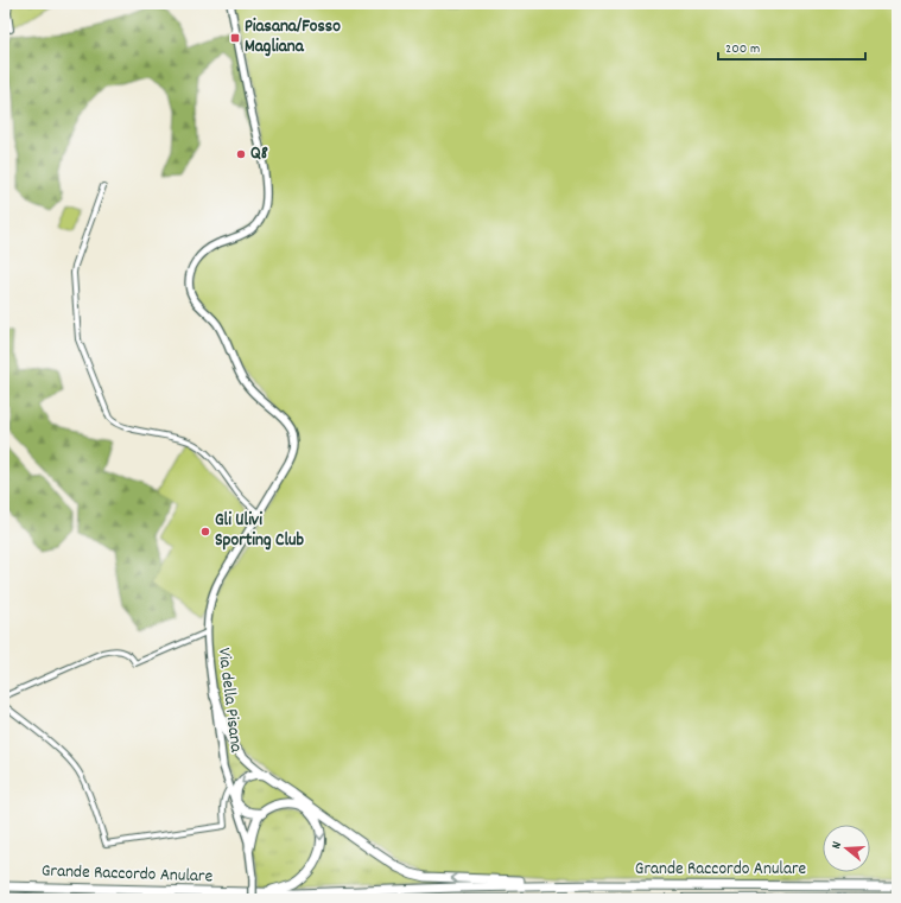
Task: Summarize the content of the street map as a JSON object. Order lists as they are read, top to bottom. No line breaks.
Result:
{"streets":{"highway":["Grande Raccordo Anulare"],"main road":["Via della Pisana"]},"crossings":[["Via della Pisana","Grande Raccordo Anulare"]],"places":{"transit":["Piasana/Fosso Magliana"],"other":["Q8","Gli Ulivi Sporting Club"]},"scale_bar":"200 m","north":"left"}
